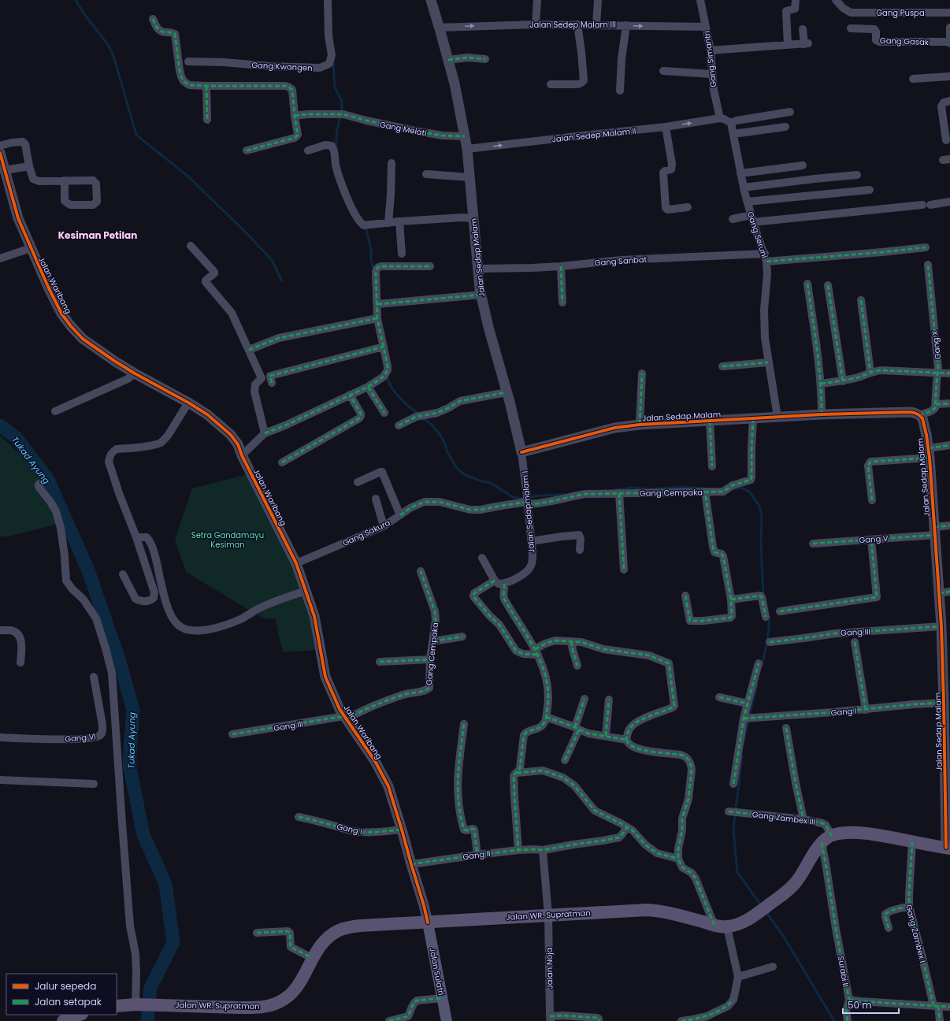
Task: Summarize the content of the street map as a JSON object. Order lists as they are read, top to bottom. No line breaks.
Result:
{"streets":{"main road":["Jalan WR. Supratman","Jalan Sulatri"],"street":["Gang Puspa","Jalan Sedep Malam III","Gang Gasak","Gang Simantri","Gang Kwangen","Gang Melati","Jalan Sedep Malam II","Gang Seruni","Jalan Sedap Malam","Gang Sanbat","Jalan Waribang","Gang X","Gang Cempaka","Jalan Sedapmalam I","Gang Sakura","Gang V","Gang III","Gang I","Gang VI","Gang Zambex III","Gang II","Gang Zambex I","Jalan Noja","Surabi II"]},"crossings":[["Jalan Sedep Malam III","Gang Simantri"],["Jalan Sedep Malam III","Jalan Sedap Malam"],["Gang Simantri","Jalan Sedep Malam II"],["Gang Melati","Jalan Sedap Malam"],["Jalan Sedep Malam II","Jalan Sedap Malam"],["Gang Seruni","Jalan Sedap Malam"],["Gang Seruni","Gang Sanbat"],["Jalan Sedap Malam","Gang Sanbat"],["Jalan Sedap Malam","Gang Cempaka"],["Jalan Sedap Malam","Jalan Sedapmalam I"],["Jalan Sedap Malam","Gang V"],["Jalan Sedap Malam","Gang III"],["Jalan Sedap Malam","Gang I"],["Jalan Waribang","Gang Cempaka"],["Jalan Waribang","Gang Sakura"],["Jalan Waribang","Gang III"],["Jalan Waribang","Gang I"],["Jalan Waribang","Gang II"],["Jalan Waribang","Jalan WR. Supratman"],["Jalan Waribang","Jalan Sulatri"],["Gang Cempaka","Jalan Sedapmalam I"],["Gang Cempaka","Gang Sakura"],["Gang Cempaka","Gang III"],["Jalan Sedapmalam I","Gang Sakura"],["Gang II","Jalan Noja"],["Jalan WR. Supratman","Jalan Noja"],["Jalan WR. Supratman","Jalan Sulatri"]],"one_way":["Jalan Sedep Malam II"],"districts":["Kesiman Petilan"],"water":["Tukad Ayung"],"parks":["Setra Gandamayu Kesiman"],"legend":["Jalur sepeda","Jalan setapak"],"scale_bar":"50 m"}
